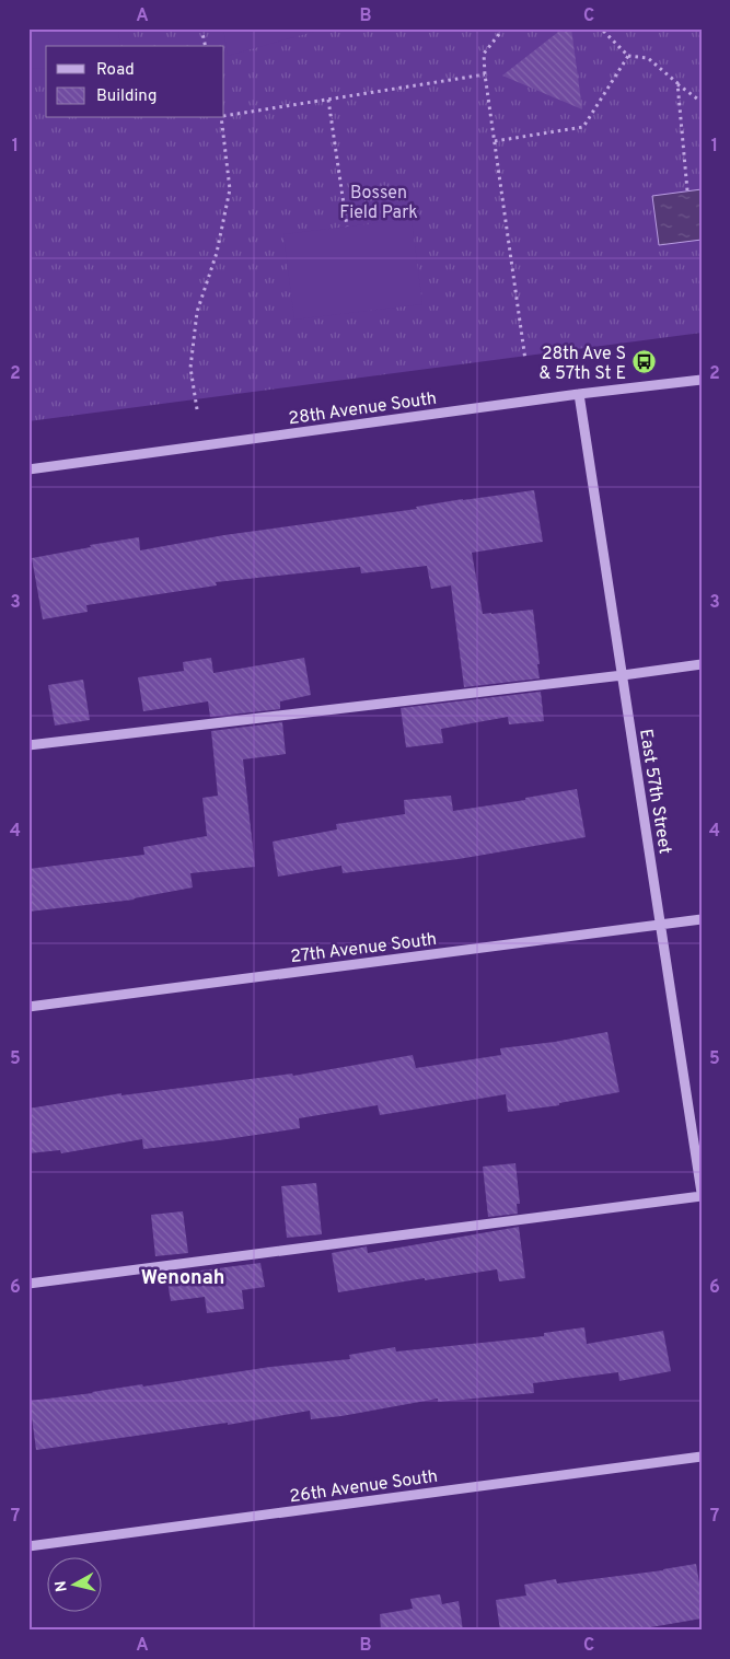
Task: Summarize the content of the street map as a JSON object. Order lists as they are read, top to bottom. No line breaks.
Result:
{"streets":{"street":["28th Avenue South","East 57th Street","27th Avenue South","26th Avenue South"]},"crossings":[["28th Avenue South","East 57th Street"],["East 57th Street","27th Avenue South"]],"districts":["Wenonah"],"parks":["Bossen Field Park"],"places":{"bus stop":["28th Ave S & 57th St E"]},"legend":["Road","Building"],"north":"left","grid":{"columns":["A","B","C"],"rows":["1","2","3","4","5","6","7"]}}
